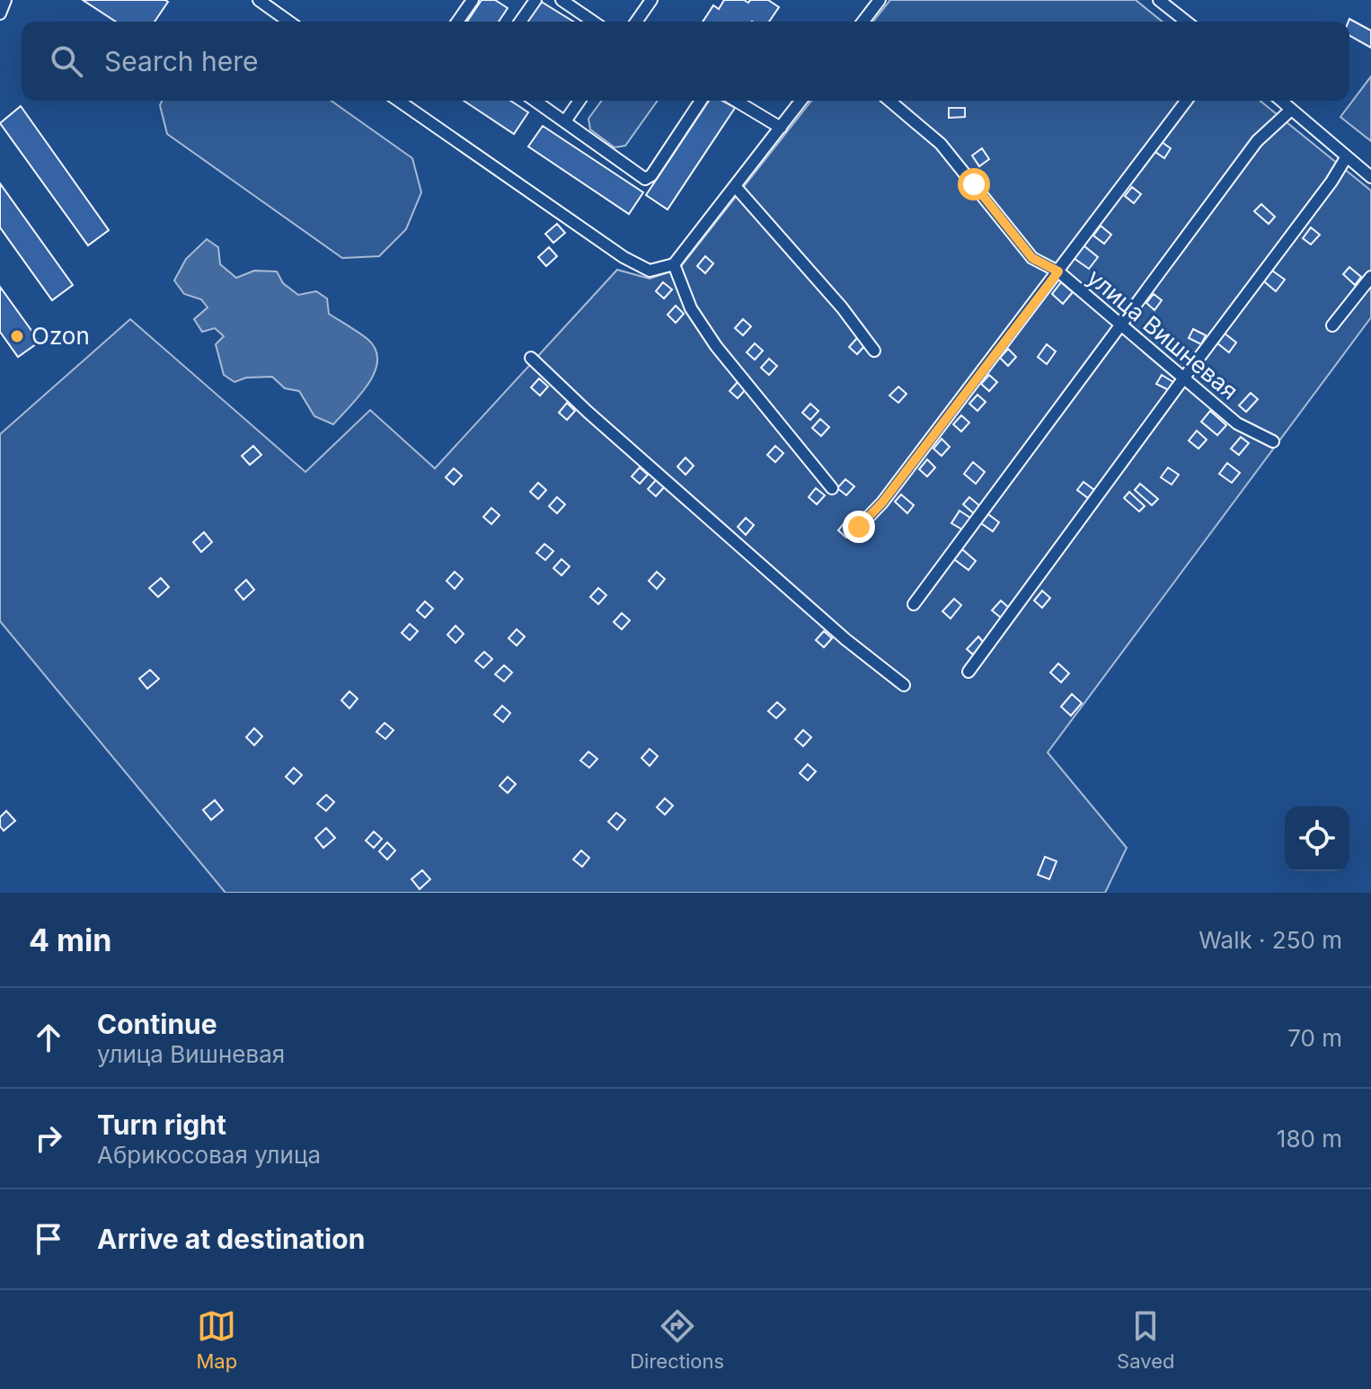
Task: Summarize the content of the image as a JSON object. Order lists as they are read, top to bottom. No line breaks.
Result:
{"streets":{"street":["улица Вишневая"]},"places":["Ozon"],"page":{"search":"Search here","heading":["4 min","Walk · 250 m"],"list":[["Continue","улица Вишневая","70 m"],["Turn right","Абрикосовая улица","180 m"],"Arrive at destination"],"nav":["Map","Directions","Saved"]}}
